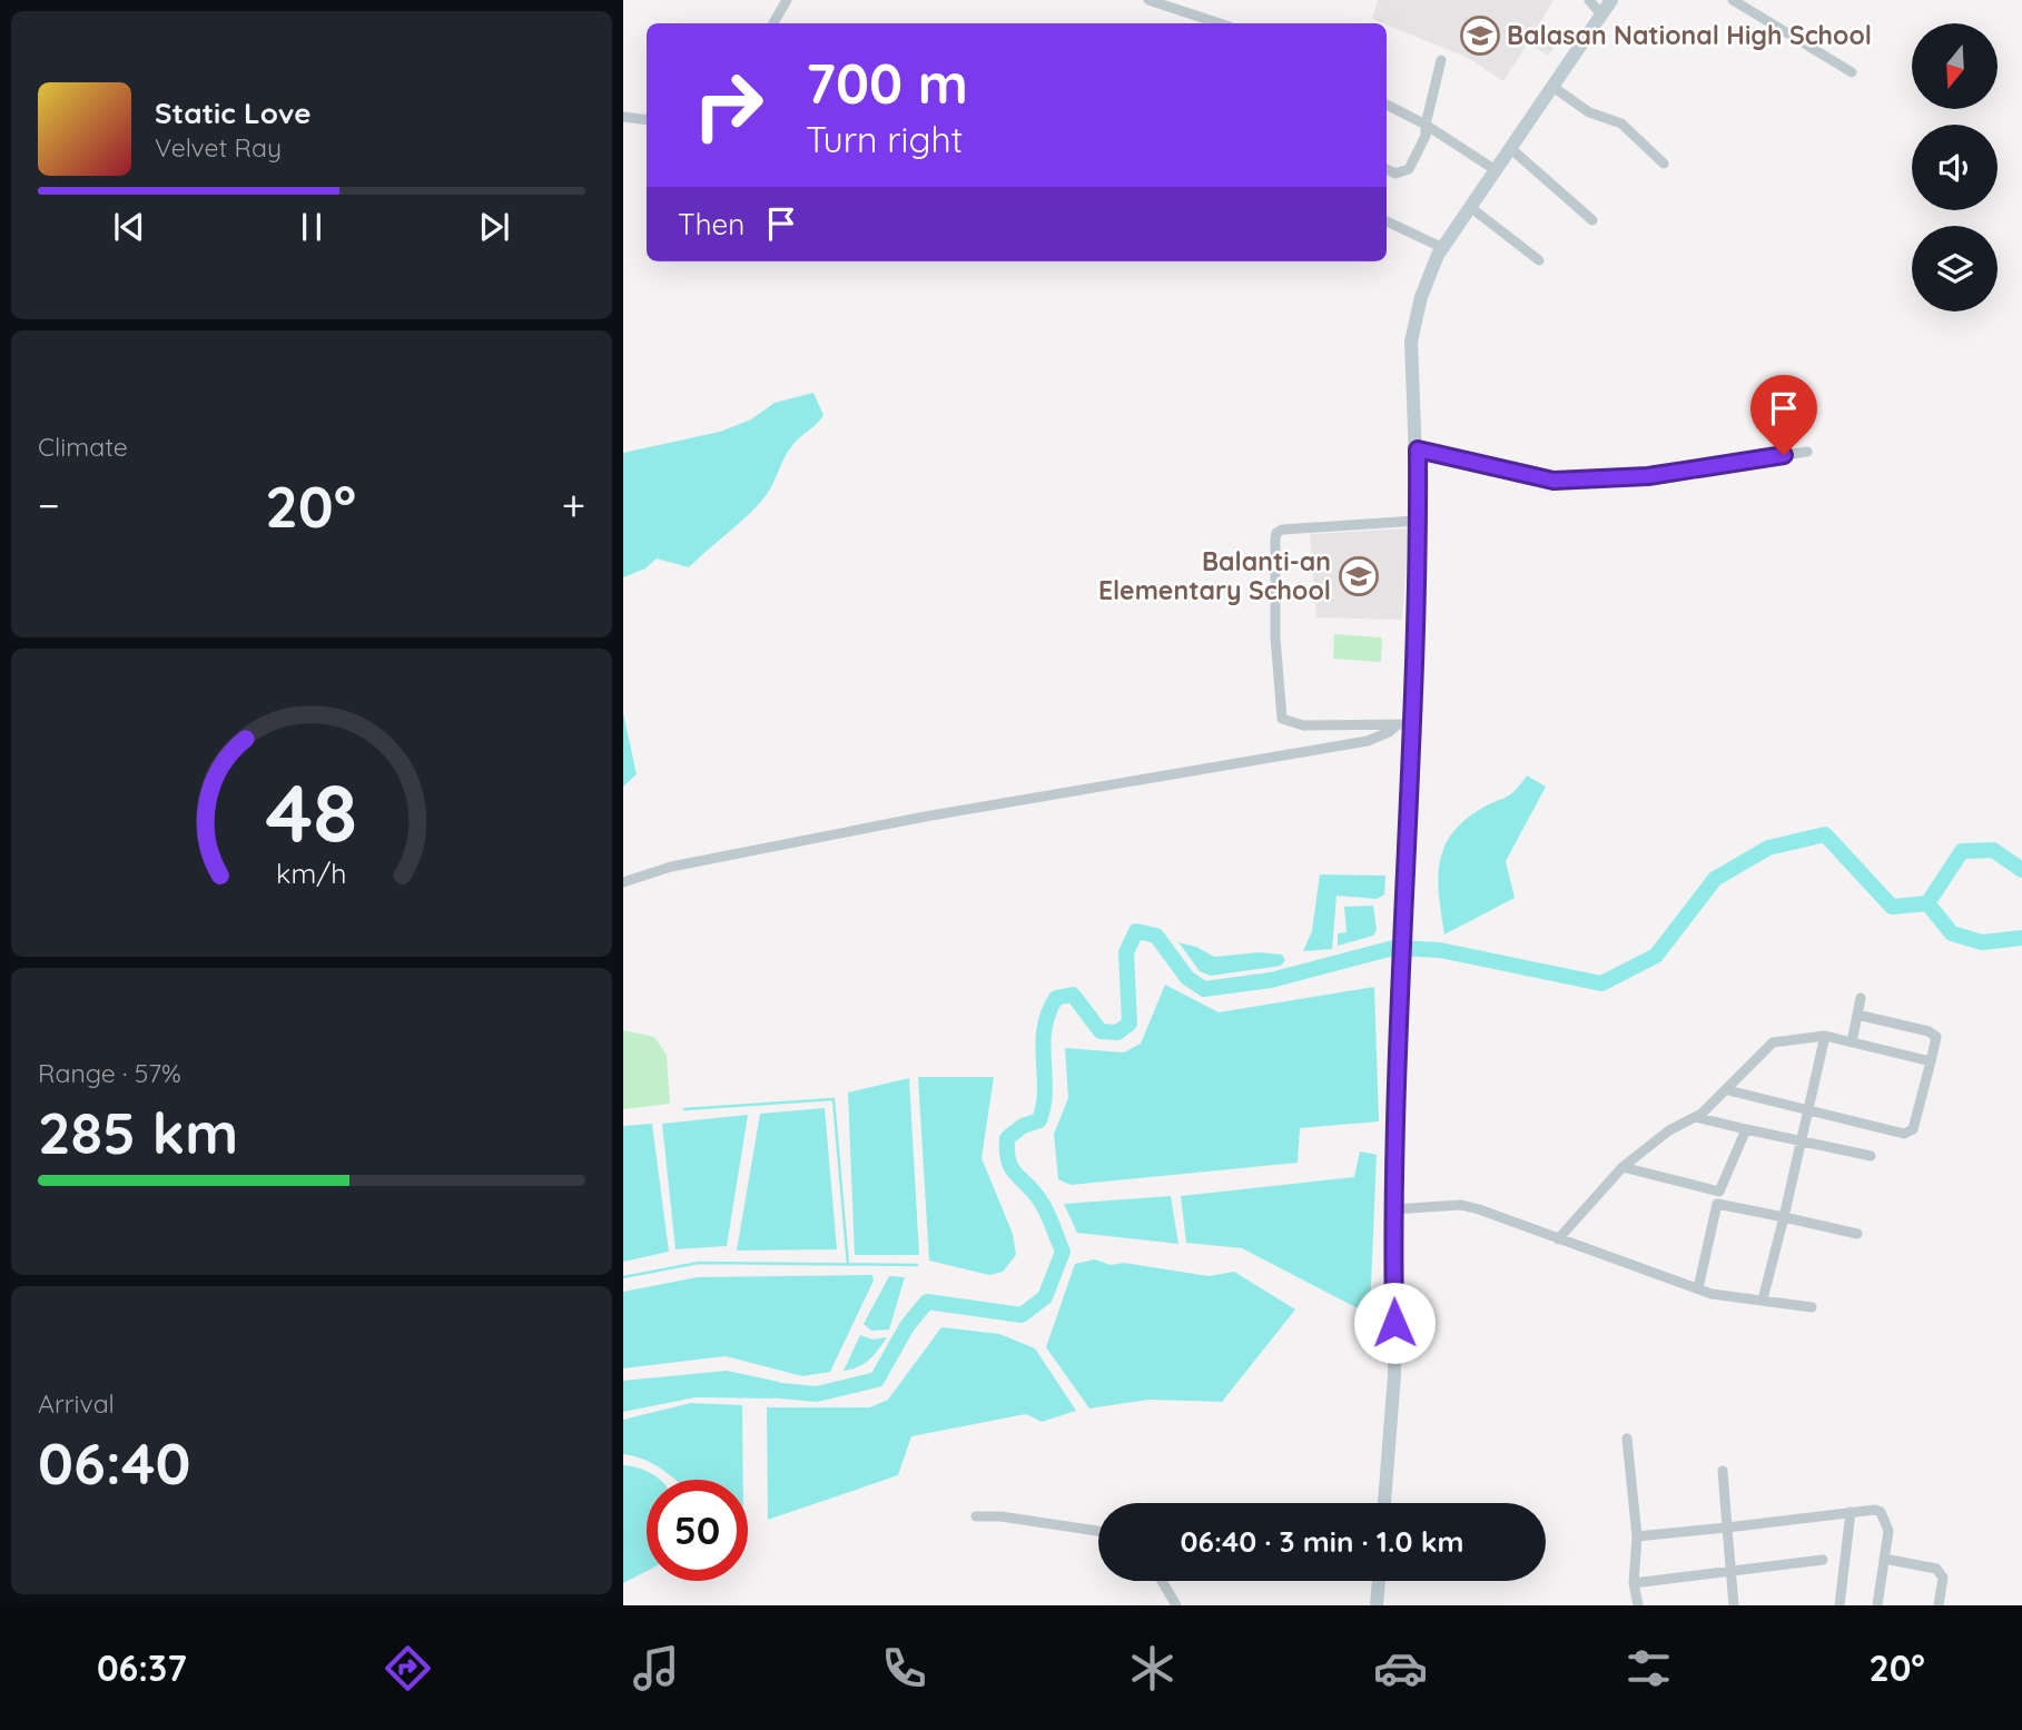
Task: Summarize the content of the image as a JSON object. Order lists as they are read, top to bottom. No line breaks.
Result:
{"places":{"school or university":["Balasan National High School","Balanti-an Elementary School"]},"north":"bottom","page":{"turn":["700 m","Turn right"],"song":["Static Love","Velvet Ray"],"then":"Then","tile":["Climate",["Range · 57%","285 km"],["Arrival","06:40"]],"heat":["−","20°","+"],"limit":"50","trip":"06:40 · 3 min · 1.0 km","tabs":["06:37","20°"],"gauge":["48","km/h"]}}
